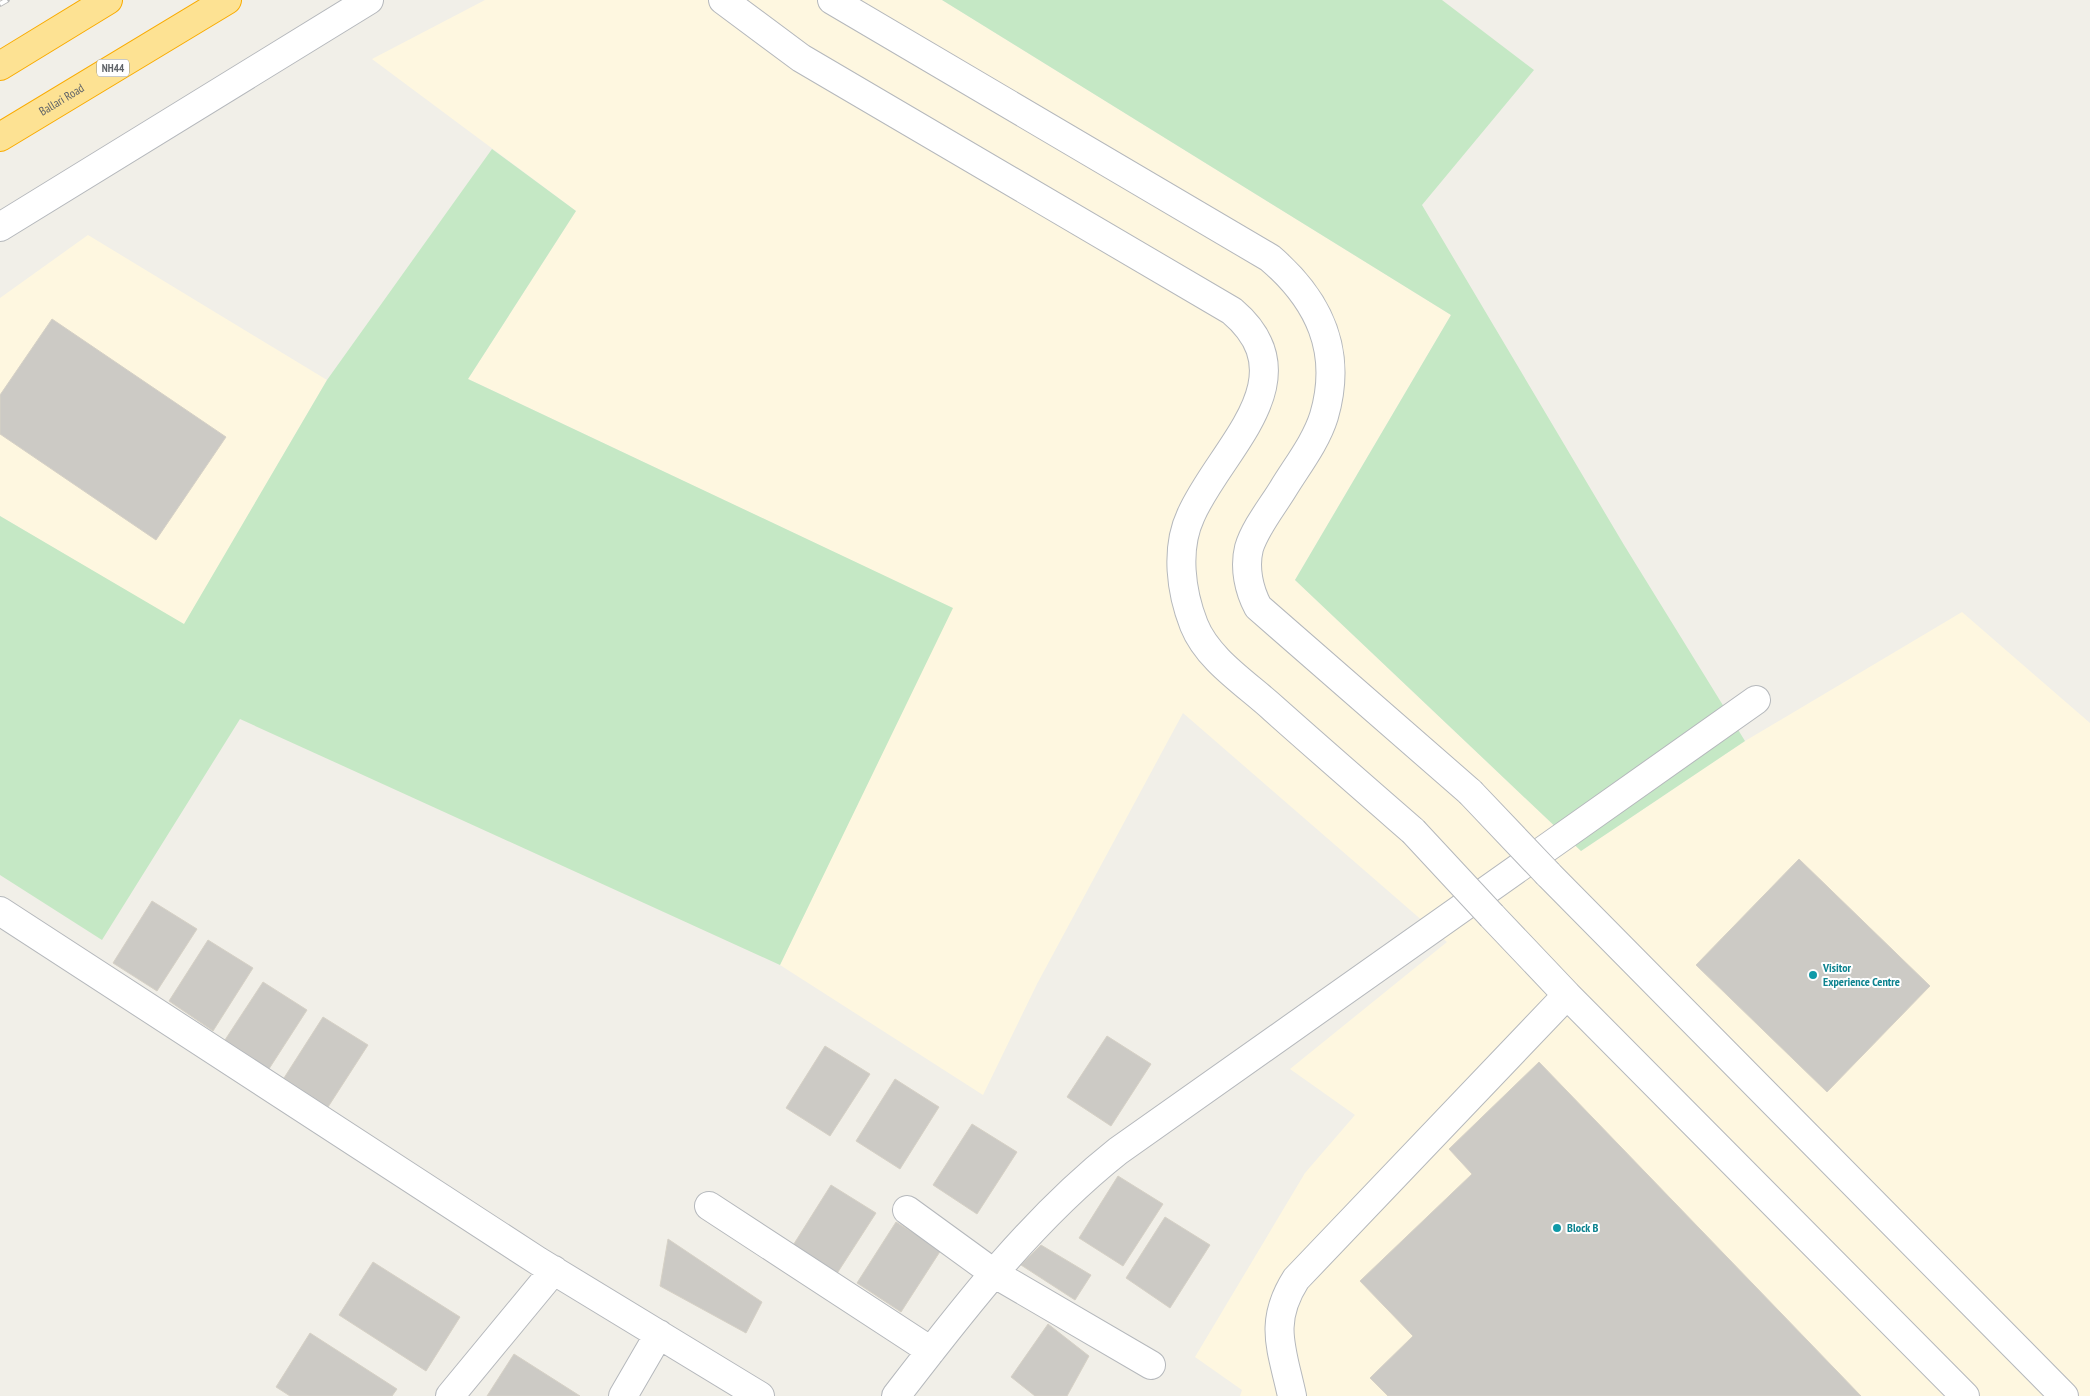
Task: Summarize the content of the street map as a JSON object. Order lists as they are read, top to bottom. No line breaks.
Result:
{"streets":{"highway":["NH44","Ballari Road"]},"places":["Visitor Experience Centre","Block B"]}
